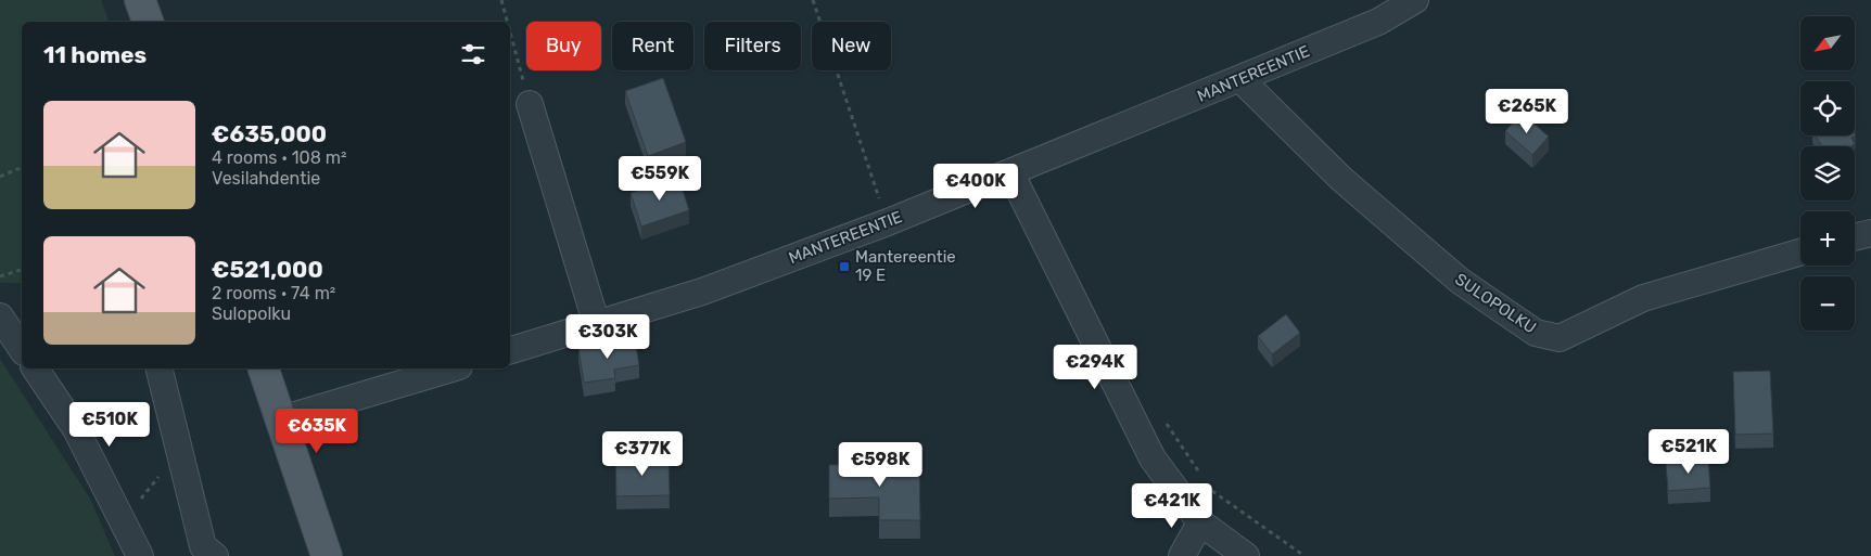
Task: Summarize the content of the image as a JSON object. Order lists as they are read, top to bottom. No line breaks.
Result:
{"streets":{"street":["MANTEREENTIE","SULOPOLKU"]},"crossings":[["MANTEREENTIE","SULOPOLKU"]],"places":{"transit":["Mantereentie 19 E"]},"north":"bottom left","page":{"map_buttons":["+","−"],"chip":["Buy","Rent","Filters","New"],"heading":"11 homes","list":[{"name":"€635,000","note":"4 rooms · 108 m² · Vesilahdentie"},{"name":"€521,000","note":"2 rooms · 74 m² · Sulopolku"}],"price":["€265K","€559K","€400K","€303K","€294K","€510K","€635K","€521K","€377K","€598K","€421K"]}}
